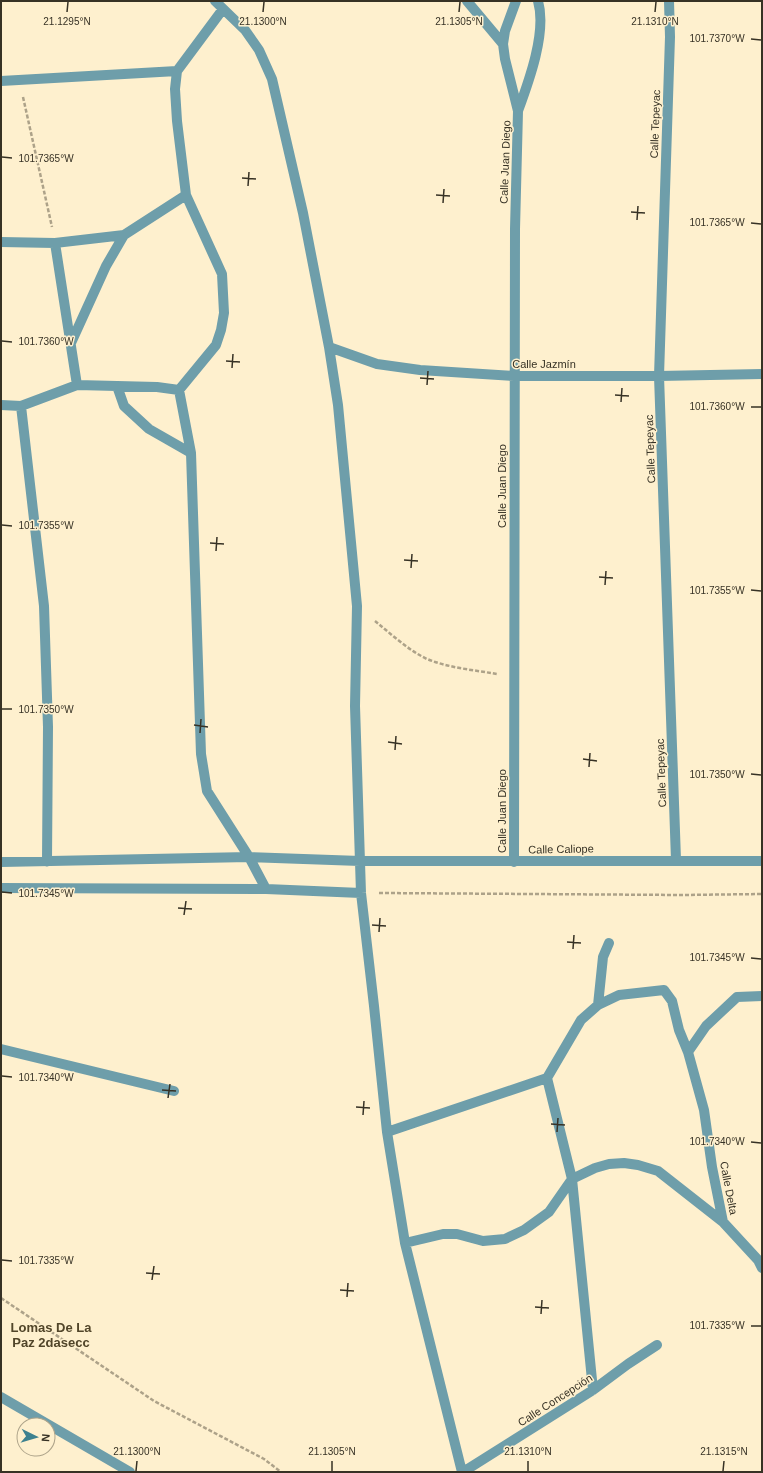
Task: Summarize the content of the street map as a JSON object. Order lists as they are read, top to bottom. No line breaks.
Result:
{"streets":{"street":["Calle Tepeyac","Calle Juan Diego","Calle Jazmín","Calle Caliope","Calle Delta","Calle Concepción"]},"crossings":[["Calle Tepeyac","Calle Jazmín"],["Calle Tepeyac","Calle Caliope"],["Calle Juan Diego","Calle Jazmín"],["Calle Juan Diego","Calle Caliope"]],"districts":["Lomas De La Paz 2dasecc"],"north":"right","coordinates":["21.1295°N","21.1300°N","21.1305°N","21.1310°N","101.7370°W","101.7365°W","101.7360°W","101.7355°W","101.7350°W","101.7345°W","101.7340°W","101.7335°W","21.1315°N"]}
